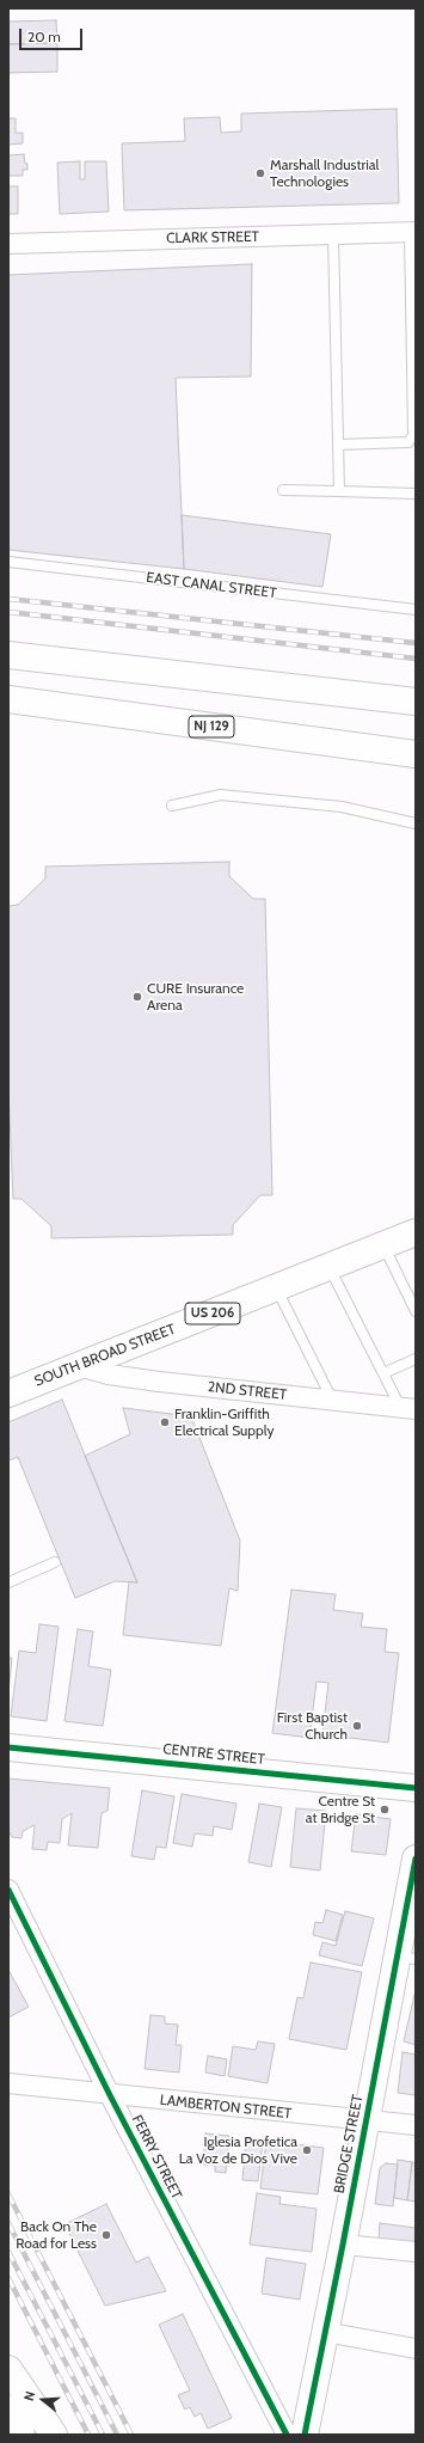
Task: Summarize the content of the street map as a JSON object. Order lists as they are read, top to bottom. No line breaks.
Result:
{"streets":{"main road":["NJ 129","US 206","SOUTH BROAD STREET","CENTRE STREET","BRIDGE STREET"],"street":["CLARK STREET","2ND STREET","LAMBERTON STREET","FERRY STREET"],"lane":["EAST CANAL STREET"]},"crossings":[["SOUTH BROAD STREET","2ND STREET"],["LAMBERTON STREET","BRIDGE STREET"],["LAMBERTON STREET","FERRY STREET"]],"places":["Marshall Industrial Technologies","CURE Insurance Arena","Franklin-Griffith Electrical Supply","First Baptist Church","Centre St at Bridge St","Iglesia Profetica La Voz de Dios Vive","Back On The Road for Less"],"scale_bar":"20 m","north":"left"}
